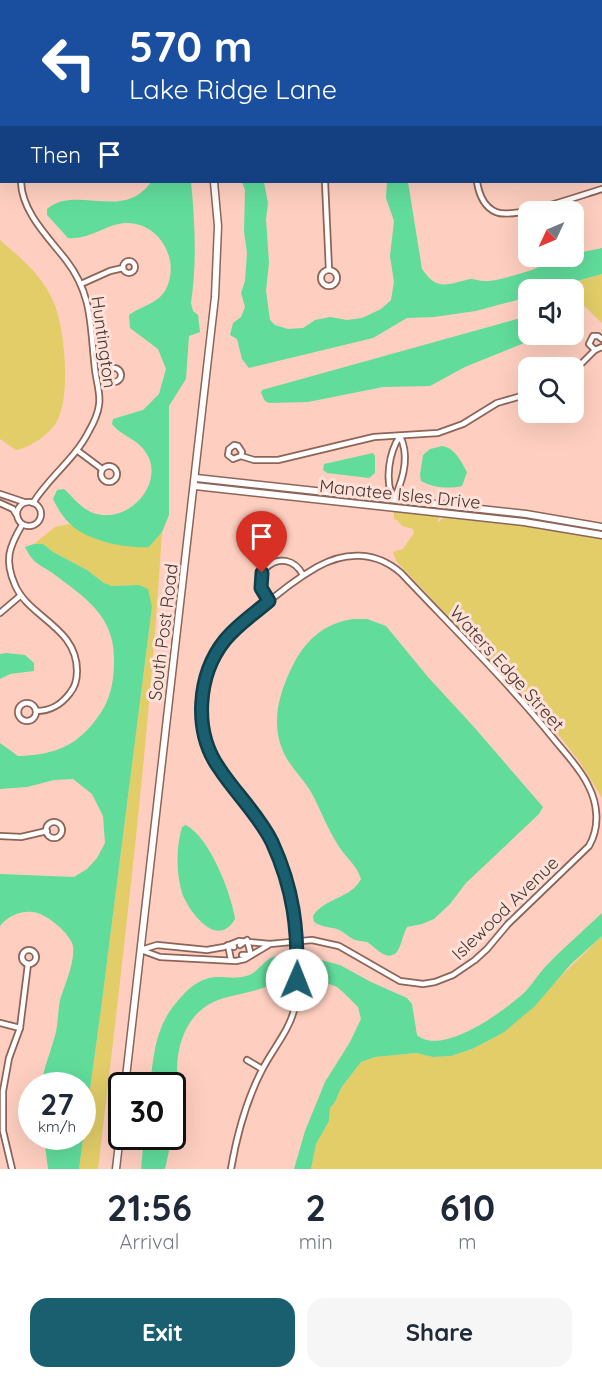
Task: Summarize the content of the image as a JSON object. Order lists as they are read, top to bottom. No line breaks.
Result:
{"streets":{"street":["Huntington","Manatee Isles Drive","South Post Road","Waters Edge Street","Islewood Avenue"]},"crossings":[["Manatee Isles Drive","South Post Road"],["Waters Edge Street","Islewood Avenue"]],"north":"bottom left","page":{"turn":["570 m","Lake Ridge Lane"],"then":"Then","speed":"27 km/h","limit":"30","eta":["21:56","Arrival","2","min","610","m"],"buttons":["Exit","Share"]}}
